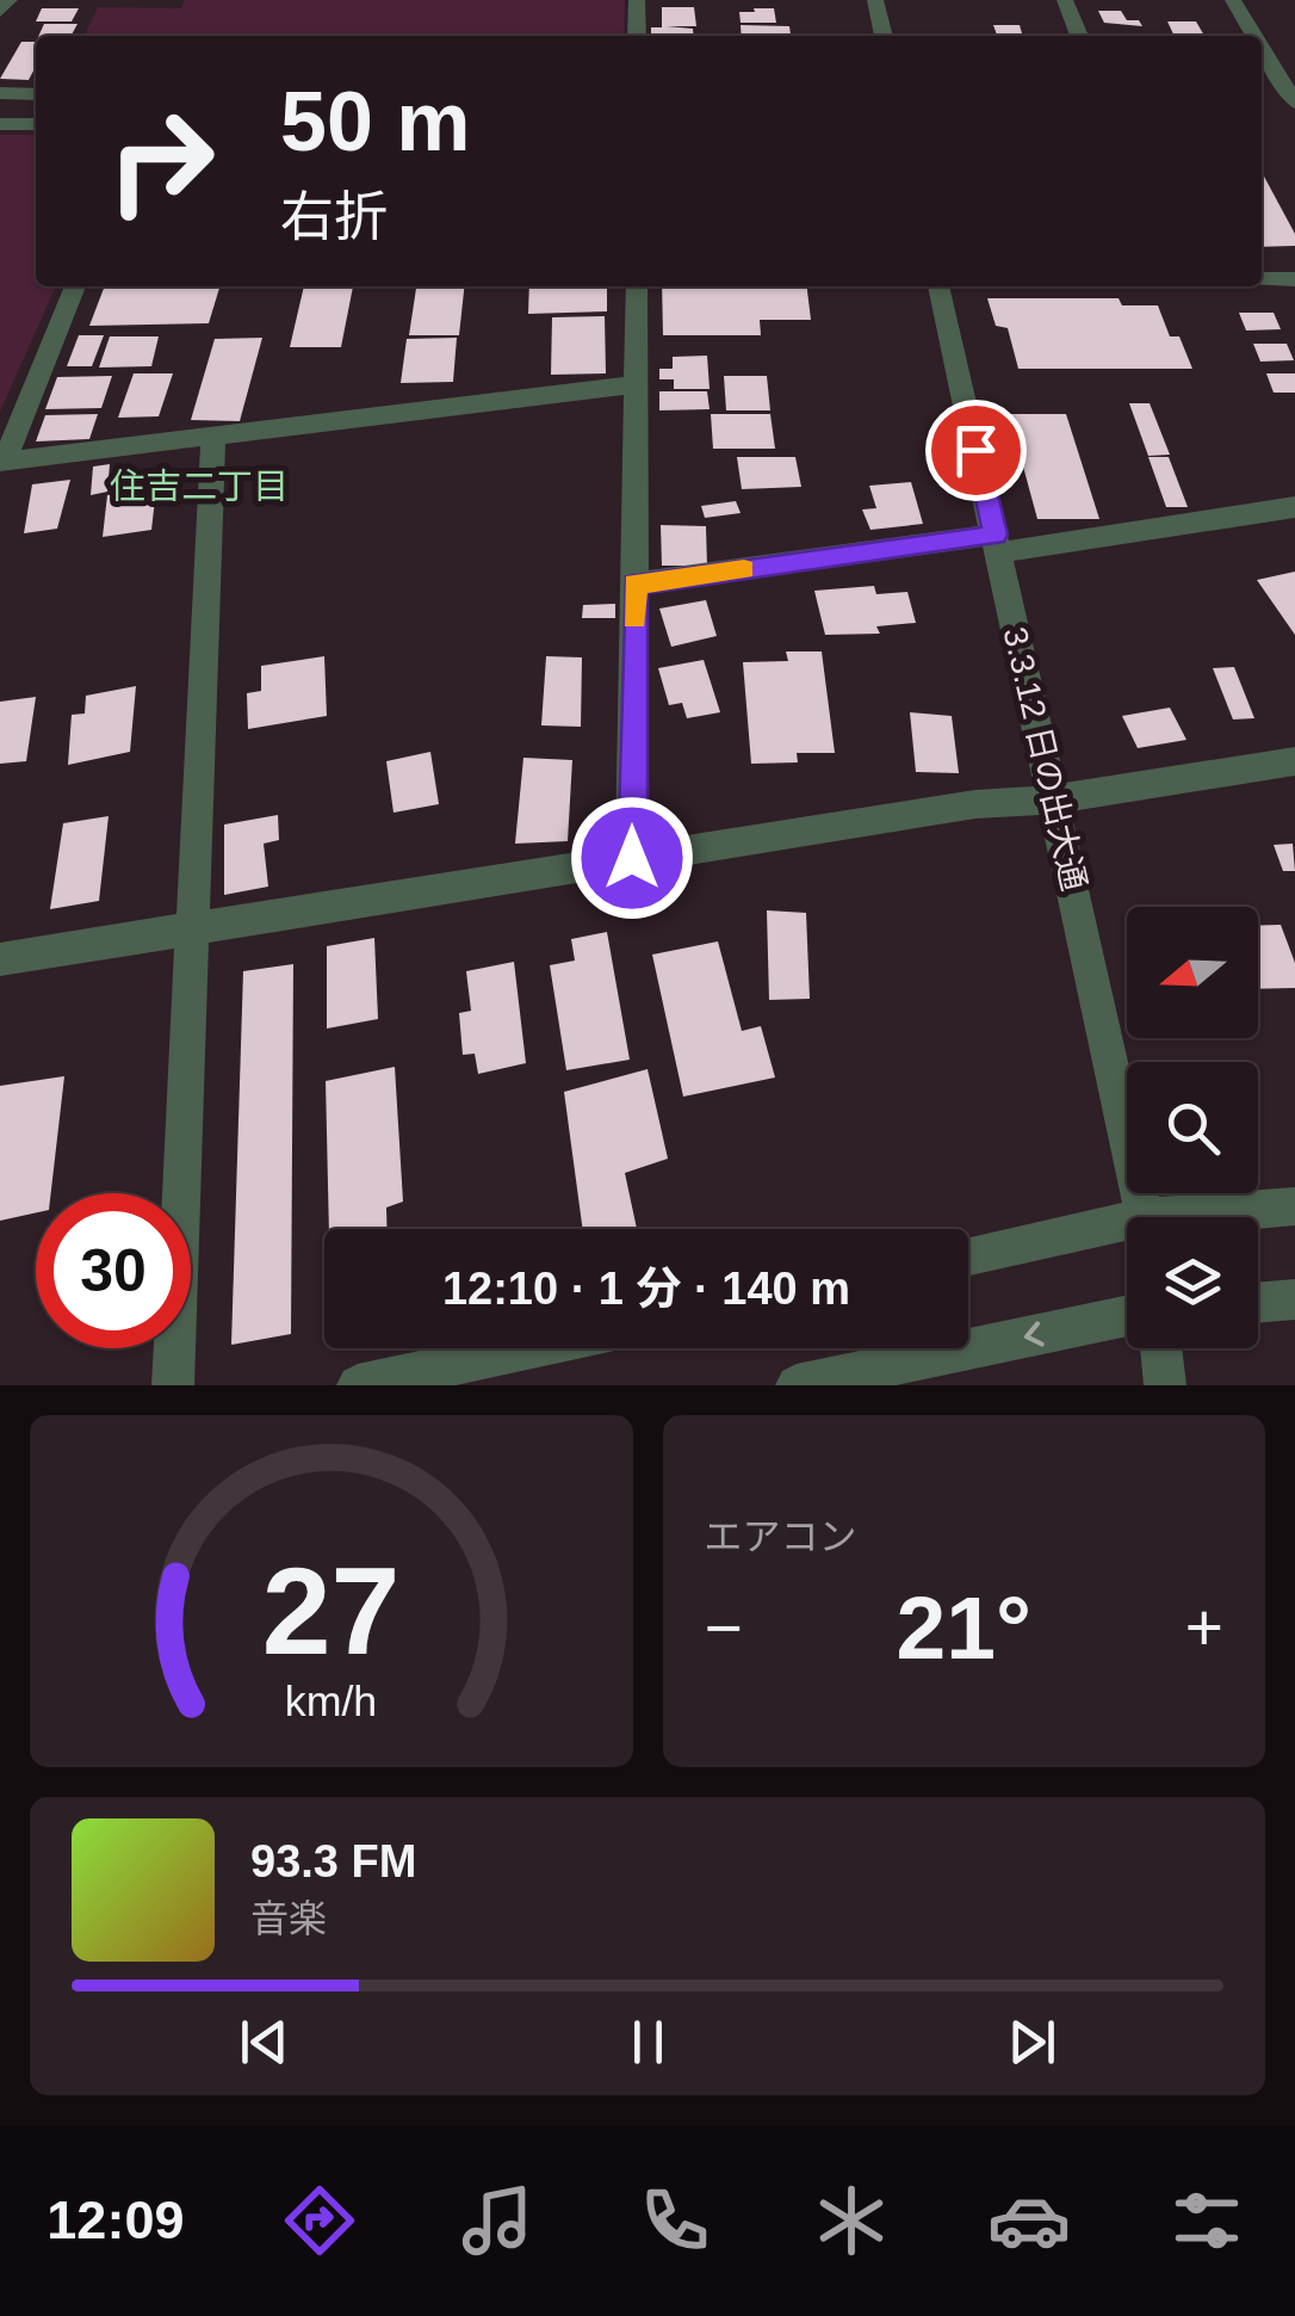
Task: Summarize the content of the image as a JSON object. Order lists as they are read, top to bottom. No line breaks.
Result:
{"streets":{"street":["3.3.12 日の出大通"]},"districts":["住吉二丁目"],"north":"left","page":{"turn":["50 m","右折"],"limit":"30","trip":"12:10 · 1 分 · 140 m","tile":"エアコン","heat":["−","21°","+"],"song":["93.3 FM","音楽"],"tabs":"12:09","gauge":["27","km/h"]}}
